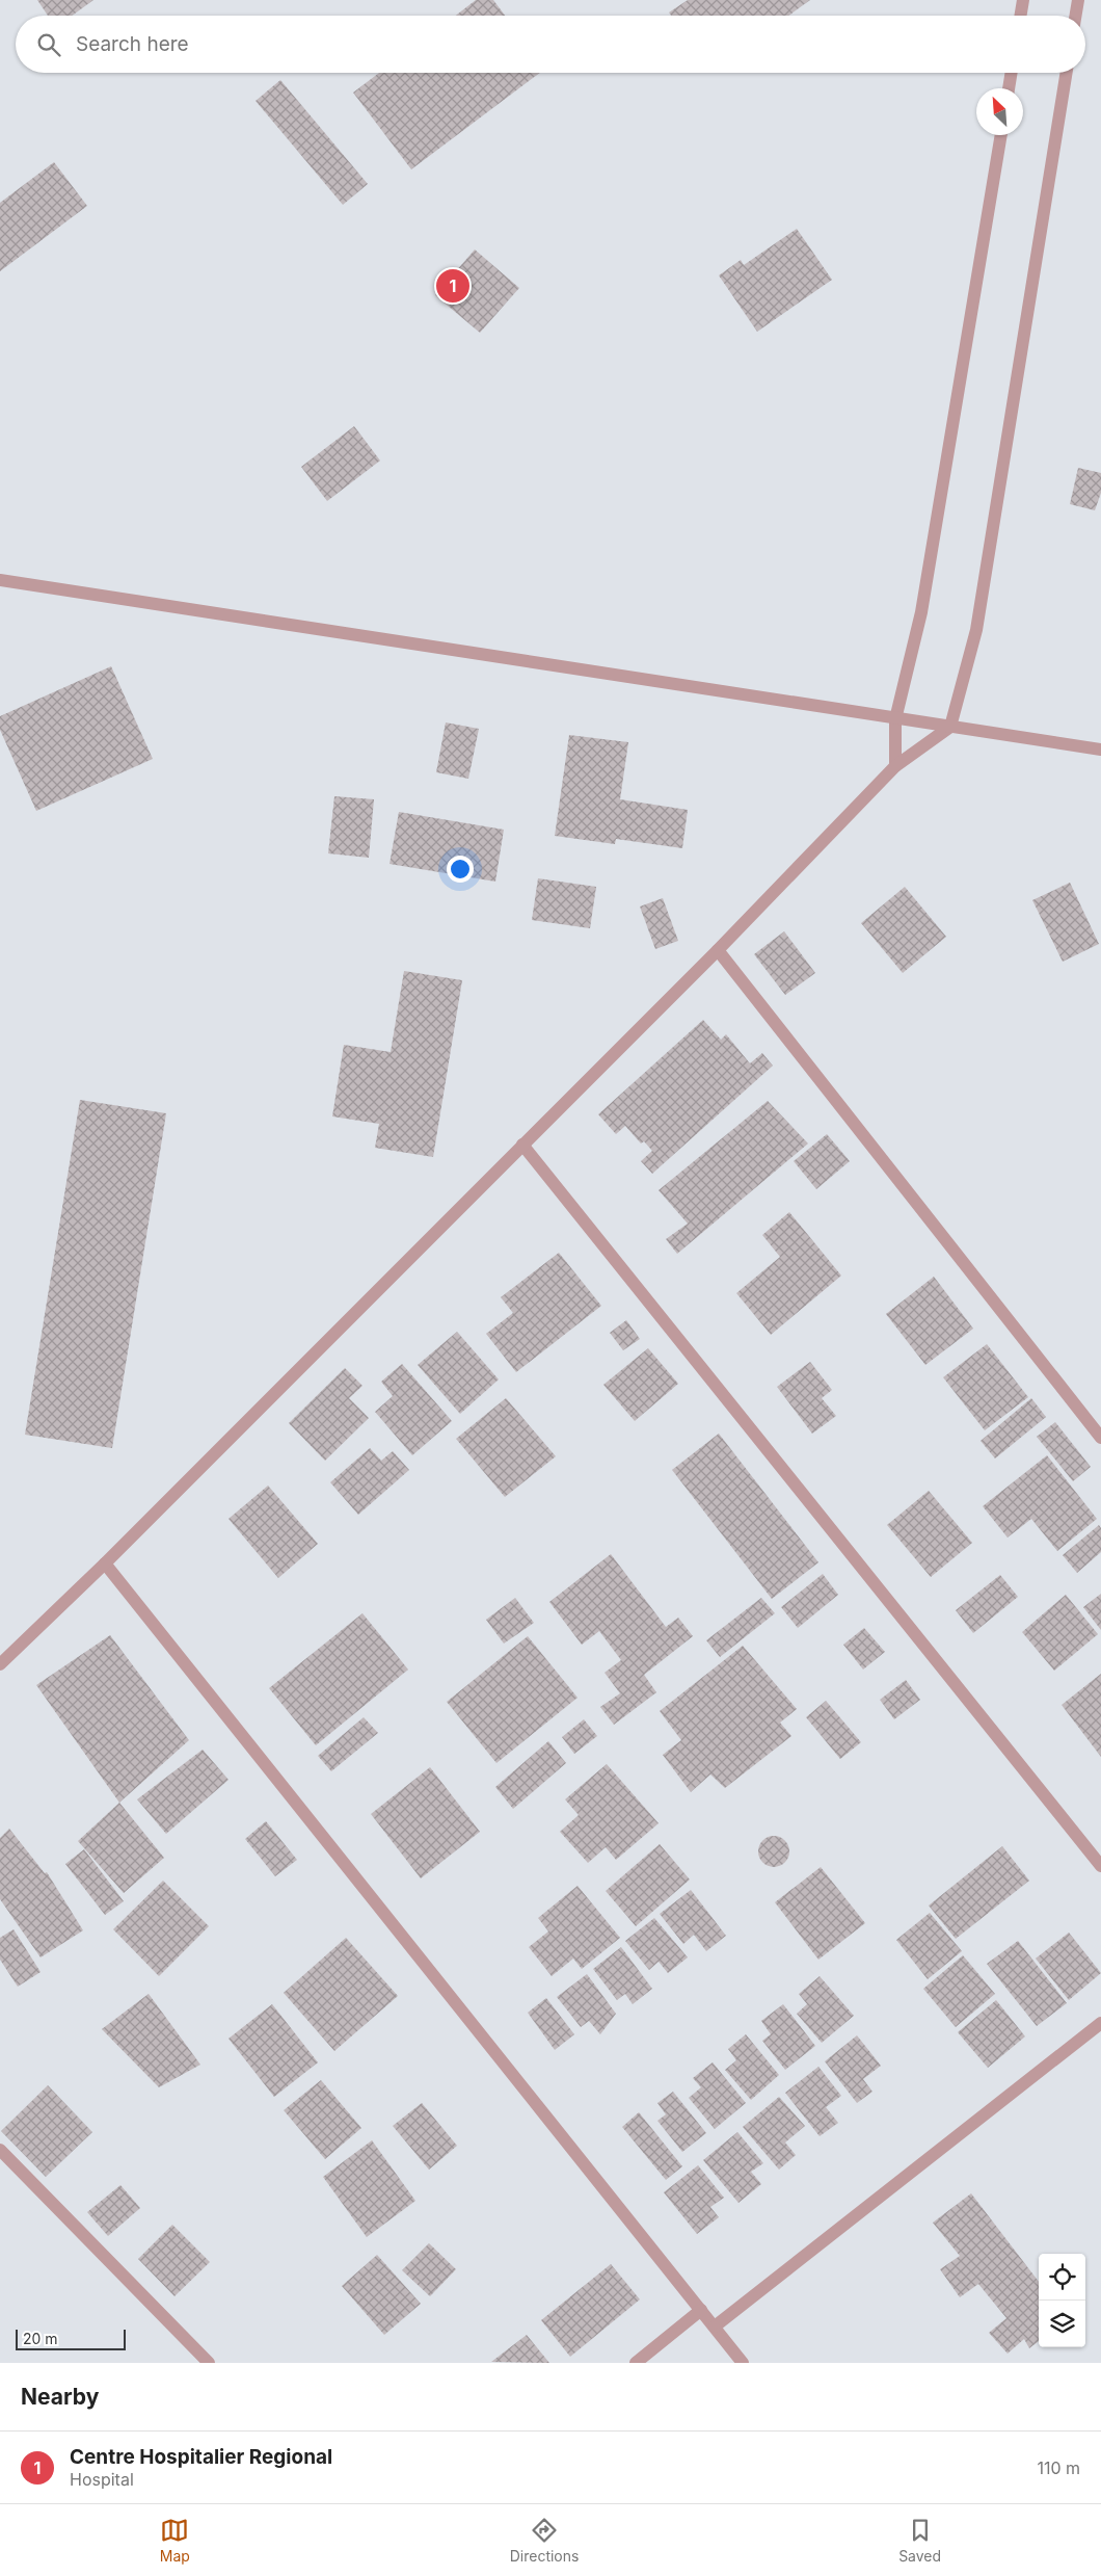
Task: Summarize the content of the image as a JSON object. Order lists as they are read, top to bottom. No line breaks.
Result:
{"scale_bar":"20 m","north":"top left","page":{"search":"Search here","pins":"1","scale":"20 m","heading":"Nearby","list":[{"mark":"1","name":"Centre Hospitalier Regional","note":"Hospital","value":"110 m"}],"nav":["Map","Directions","Saved"]}}
